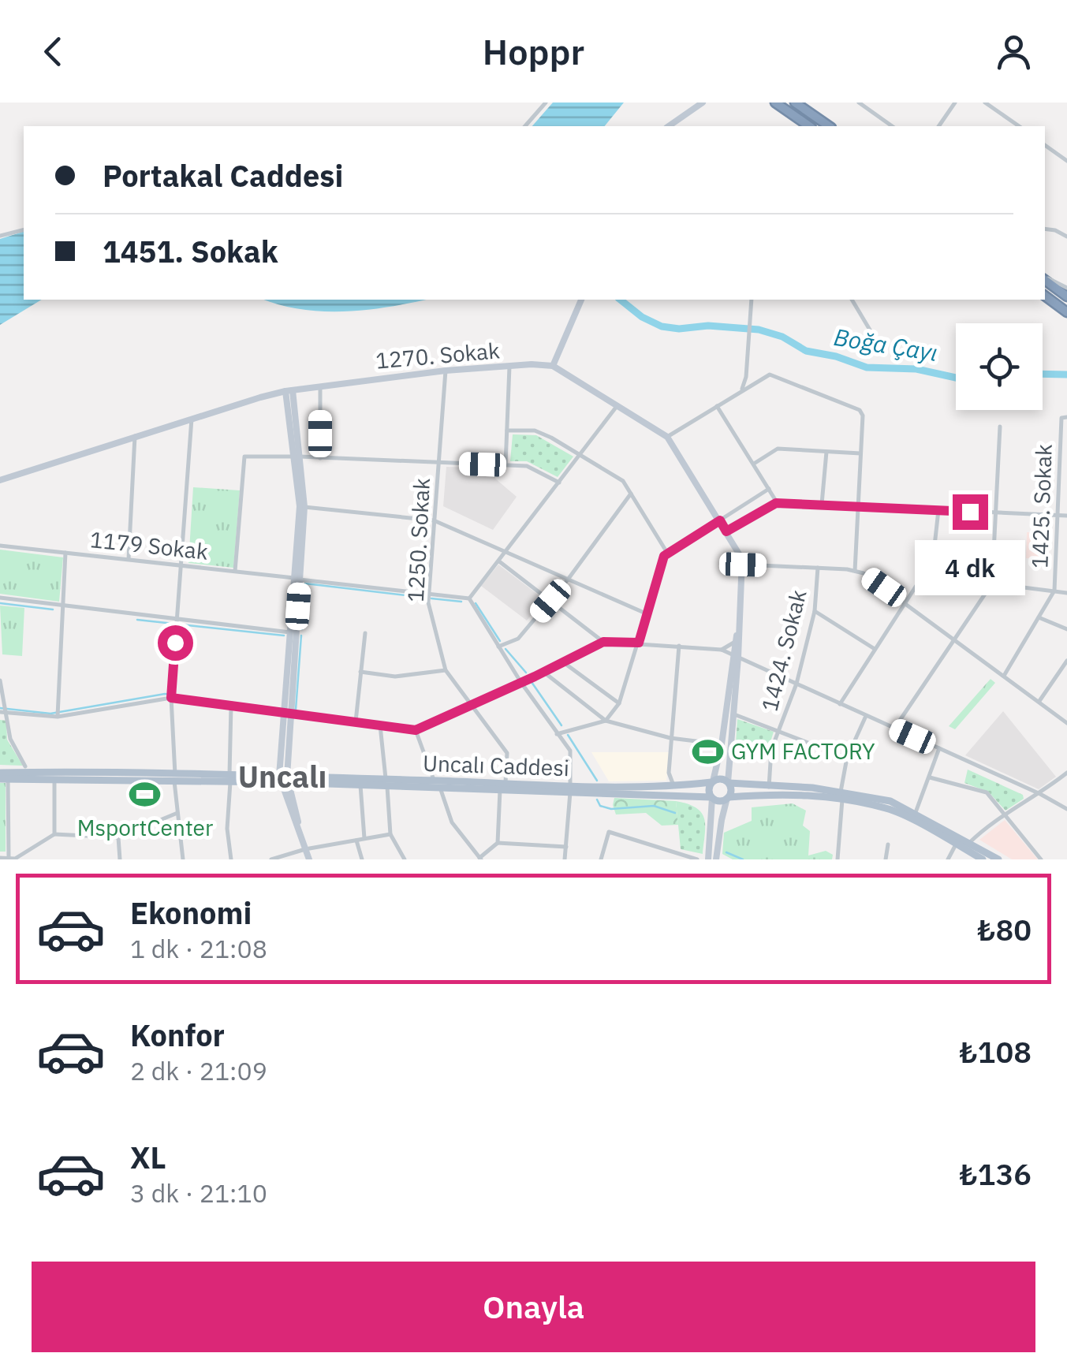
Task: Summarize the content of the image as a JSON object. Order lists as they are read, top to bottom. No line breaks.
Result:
{"streets":{"main road":["Uncalı Caddesi"],"street":["1270. Sokak","1425. Sokak","1250. Sokak","1179 Sokak","1424. Sokak"]},"crossings":[["1270. Sokak","1250. Sokak"],["1250. Sokak","1179 Sokak"],["1250. Sokak","Uncalı Caddesi"]],"districts":["Uncalı"],"water":["Boğa Çayı"],"places":{"sports":["GYM FACTORY","MsportCenter"]},"page":{"header":"Hoppr","banner":["Portakal Caddesi","1451. Sokak"],"bubble":"4 dk","list":[{"name":"Ekonomi","note":"1 dk · 21:08","value":"₺80"},{"name":"Konfor","note":"2 dk · 21:09","value":"₺108"},{"name":"XL","note":"3 dk · 21:10","value":"₺136"}],"buttons":"Onayla"}}
